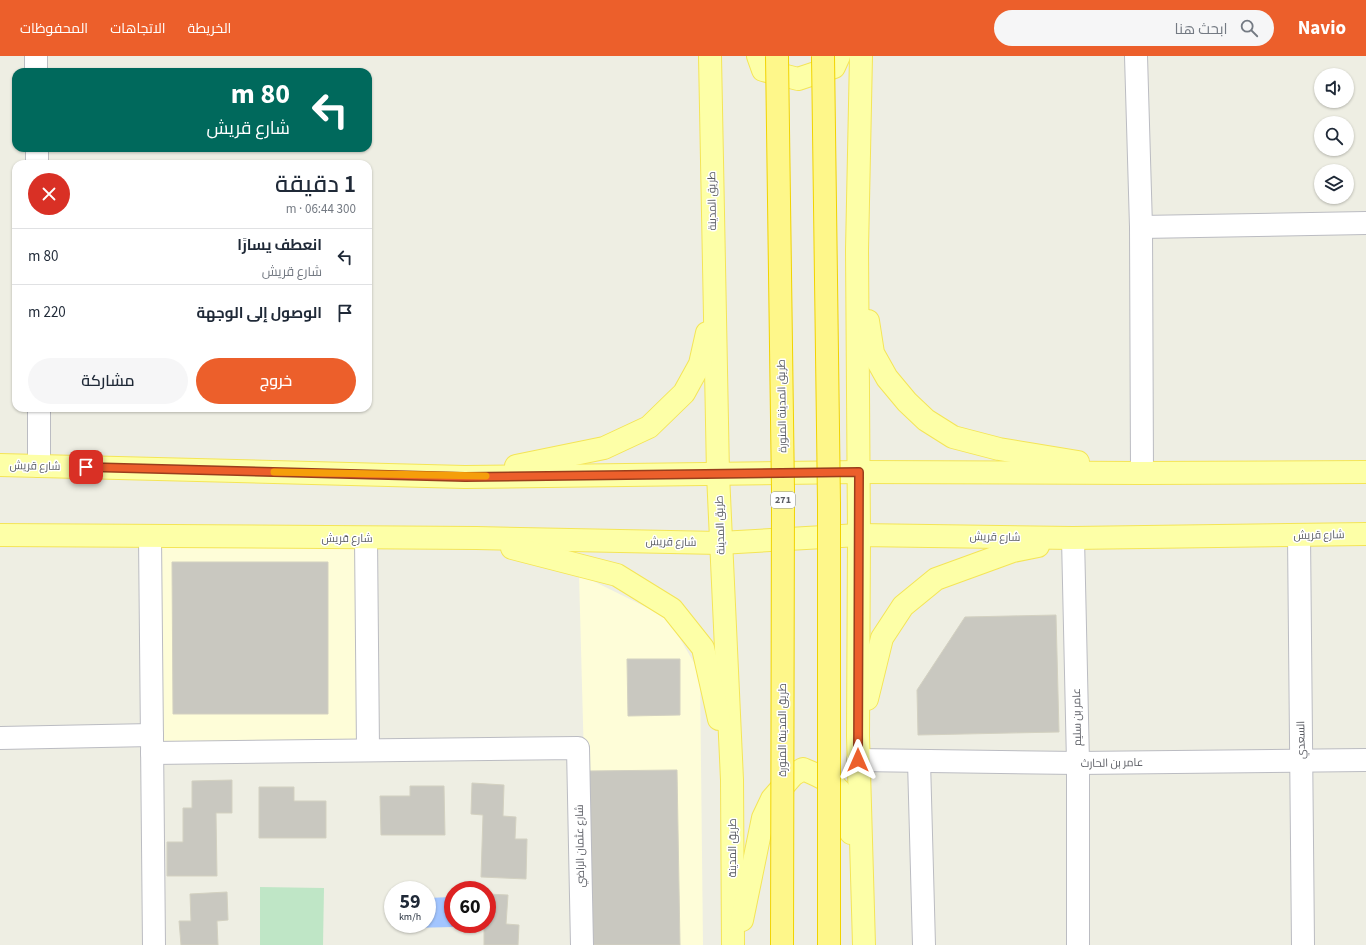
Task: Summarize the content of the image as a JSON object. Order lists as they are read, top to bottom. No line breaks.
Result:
{"streets":{"highway":["طريق المدينة المنورة","271"],"main road":["طريق المدينة","شارع قريش"],"street":["عامر بن سليم","السعدي","عامر بن الحارث","شارع عثمان الراضي"]},"crossings":[["طريق المدينة","شارع قريش"],["شارع قريش","عامر بن سليم"],["شارع قريش","السعدي"],["عامر بن سليم","عامر بن الحارث"],["السعدي","عامر بن الحارث"]],"page":{"header":"Navio","search":"ابحث هنا","nav":["الخريطة","الاتجاهات","المحفوظات"],"turn":["80 m","شارع قريش"],"heading":["1 دقيقة","300 m · 06:44"],"list":[{"name":"انعطف يسارًا","note":"شارع قريش","value":"80 m"},{"name":"الوصول إلى الوجهة","value":"220 m"}],"buttons":["خروج","مشاركة"],"speed":"59 km/h","limit":"60"}}
